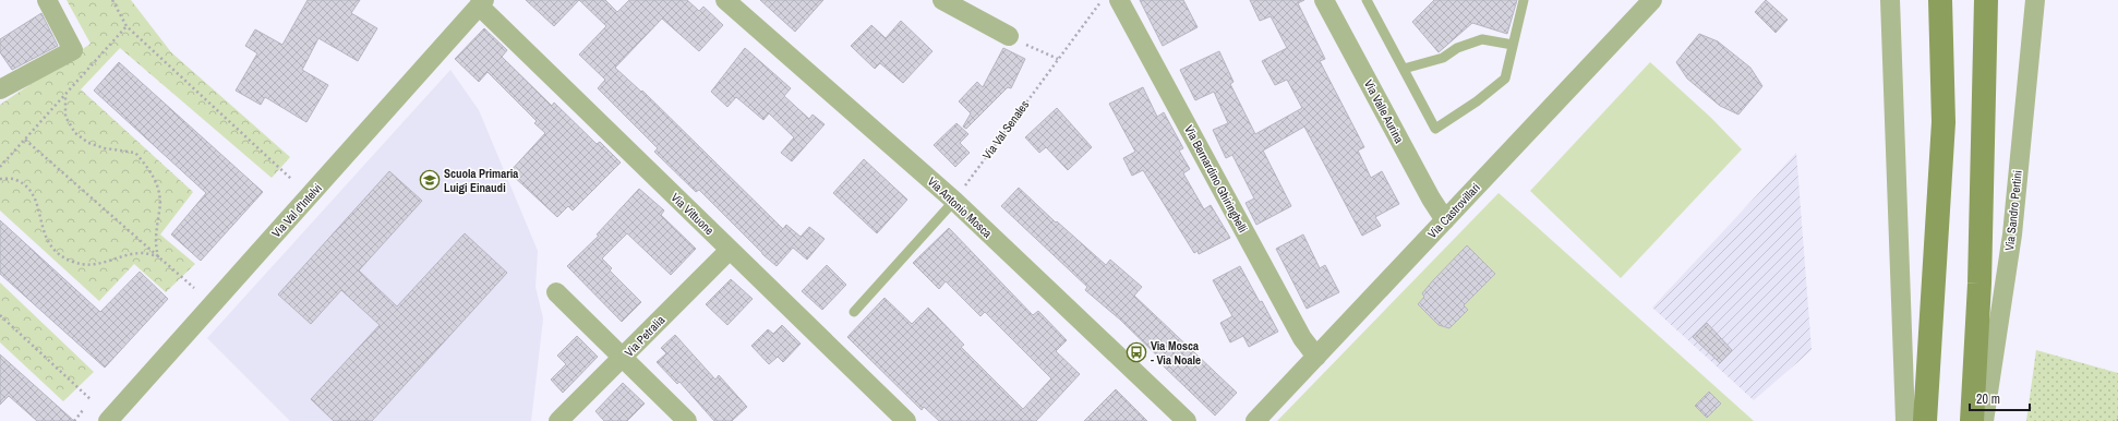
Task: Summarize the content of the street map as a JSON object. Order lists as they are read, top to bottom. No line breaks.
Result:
{"streets":{"street":["Via Valle Aurina","Via Bernardino Ghiringhelli","Via Antonio Mosca","Via Val d'Intelvi","Via Castrovillari","Via Sandro Pertini","Via Vittuone","Via Petralia"],"path":["Via Val Senales"]},"crossings":[["Via Valle Aurina","Via Castrovillari"],["Via Val Senales","Via Antonio Mosca"],["Via Bernardino Ghiringhelli","Via Castrovillari"],["Via Val d'Intelvi","Via Vittuone"],["Via Vittuone","Via Petralia"]],"places":{"school or university":["Scuola Primaria Luigi Einaudi"],"bus stop":["Via Mosca - Via Noale"]},"scale_bar":"20 m"}
